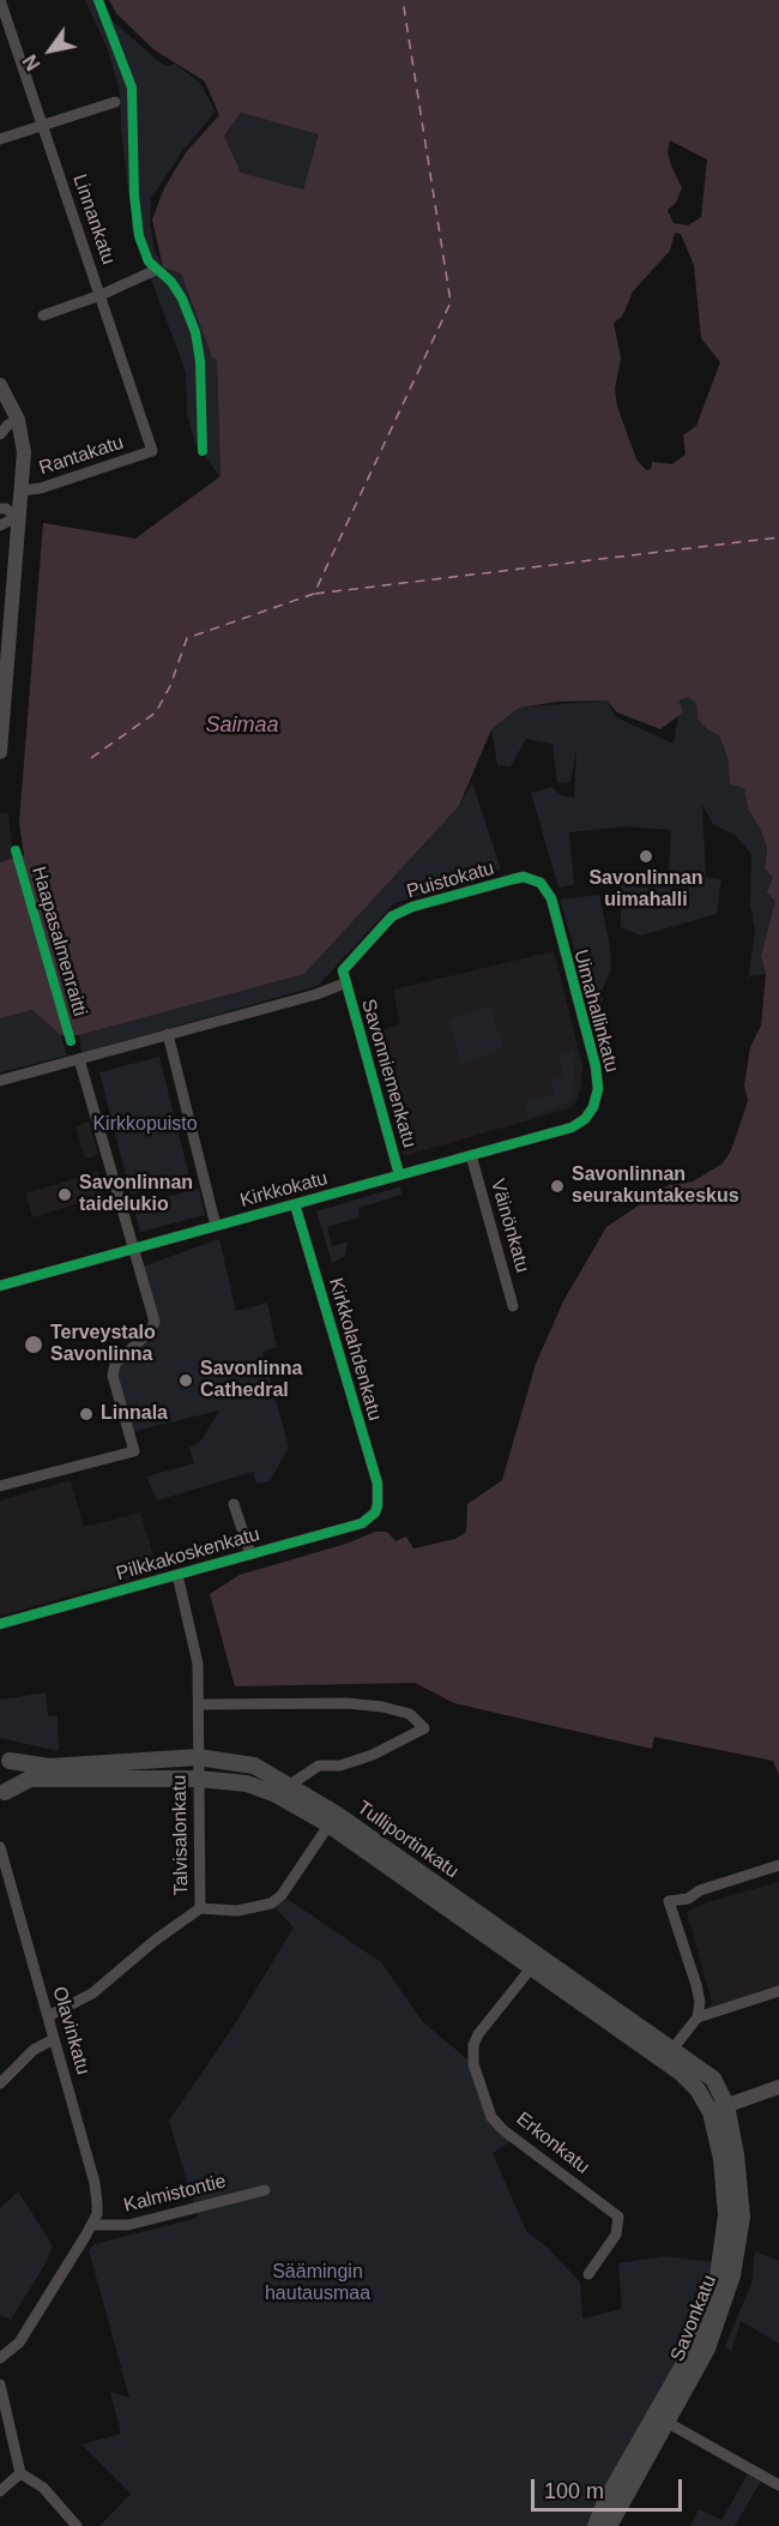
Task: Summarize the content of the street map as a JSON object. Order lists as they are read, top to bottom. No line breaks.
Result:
{"streets":{"main road":["Tulliportinkatu","Savonkatu"],"street":["Linnankatu","Rantakatu","Puistokatu","Uimahallinkatu","Savonniemenkatu","Kirkkokatu","Väinönkatu","Kirkkolahdenkatu","Pilkkakoskenkatu","Talvisalonkatu","Olavinkatu","Erkonkatu","Kalmistontie"],"cycle path":["Haapasalmenraitti"]},"crossings":[["Linnankatu","Rantakatu"],["Puistokatu","Uimahallinkatu"],["Puistokatu","Savonniemenkatu"],["Uimahallinkatu","Kirkkokatu"],["Savonniemenkatu","Kirkkokatu"],["Kirkkokatu","Väinönkatu"],["Kirkkokatu","Kirkkolahdenkatu"],["Kirkkolahdenkatu","Pilkkakoskenkatu"],["Pilkkakoskenkatu","Talvisalonkatu"],["Talvisalonkatu","Tulliportinkatu"],["Talvisalonkatu","Olavinkatu"],["Tulliportinkatu","Erkonkatu"],["Tulliportinkatu","Savonkatu"],["Olavinkatu","Kalmistontie"]],"water":["Saimaa"],"parks":["Kirkkopuisto","Säämingin hautausmaa"],"places":["Savonlinnan uimahalli","Savonlinnan seurakuntakeskus","Savonlinnan taidelukio","Terveystalo Savonlinna","Savonlinna Cathedral","Linnala"],"scale_bar":"100 m","north":"bottom left"}
